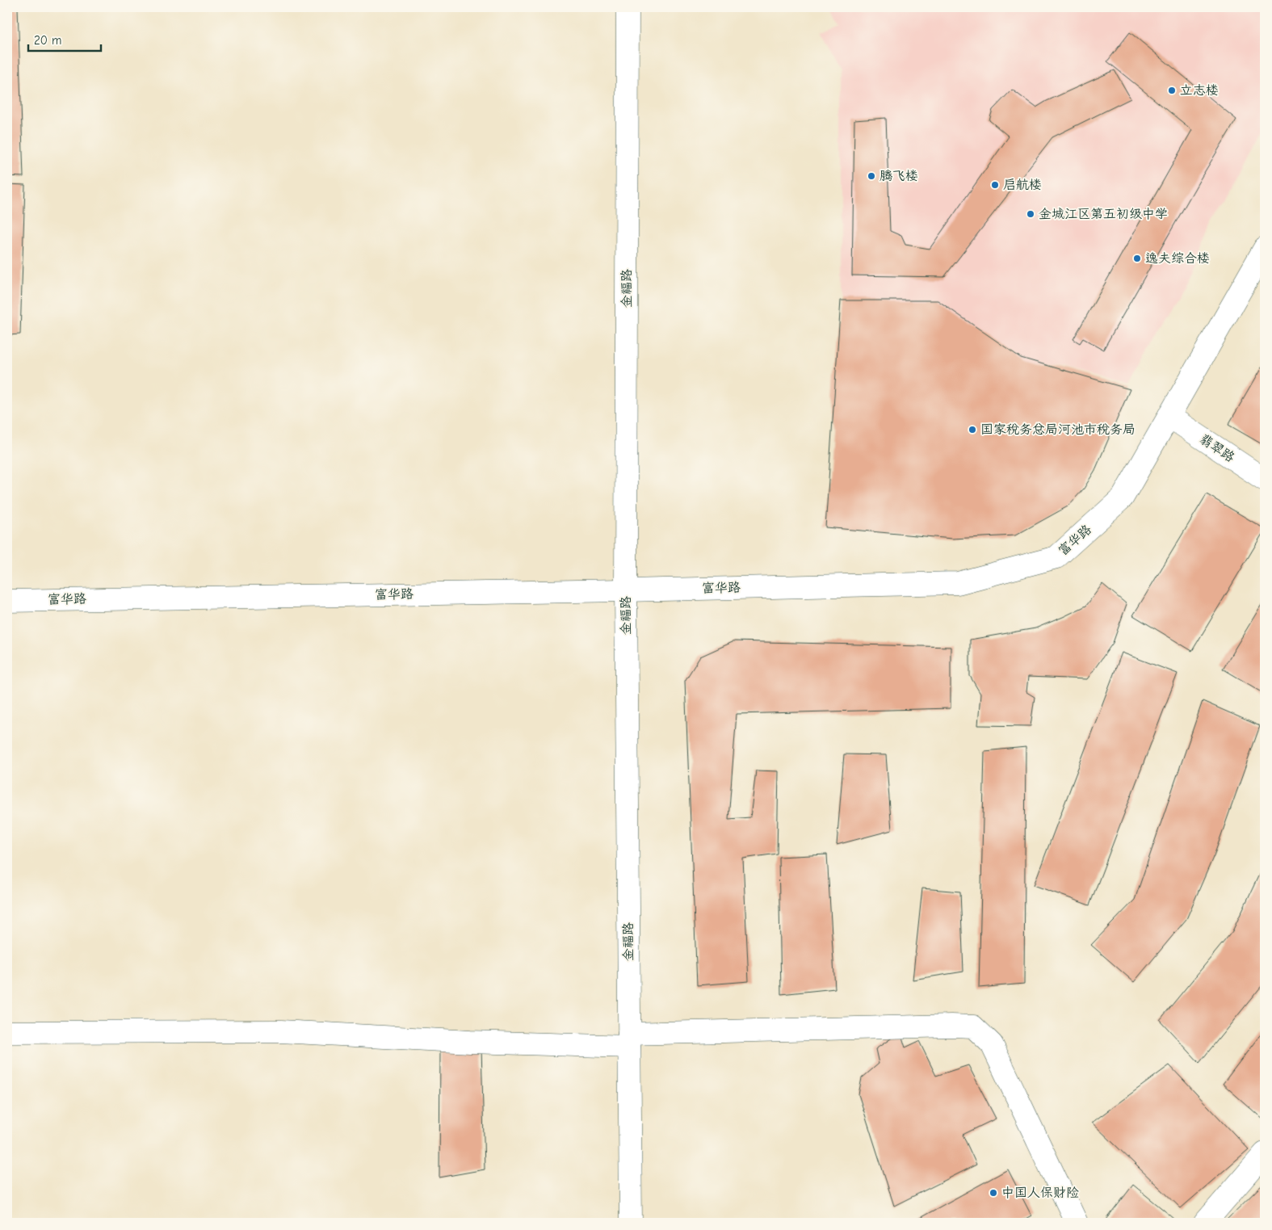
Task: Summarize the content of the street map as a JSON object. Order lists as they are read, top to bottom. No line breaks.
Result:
{"streets":{"street":["金福路","翡翠路","富华路"]},"crossings":[["金福路","富华路"],["翡翠路","富华路"]],"places":["立志楼","腾飞楼","启航楼","金城江区第五初级中学","逸夫综合楼","国家税务总局河池市税务局","中国人保财险"],"scale_bar":"20 m"}
